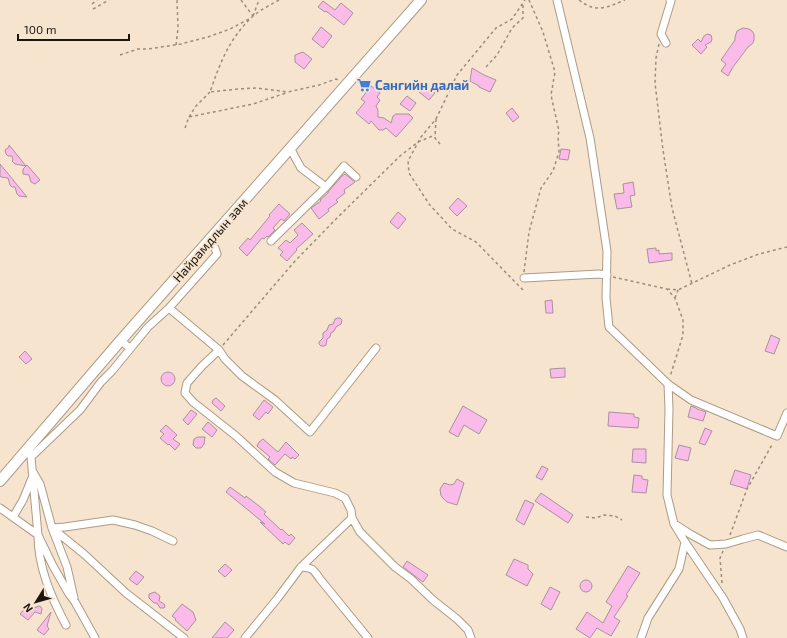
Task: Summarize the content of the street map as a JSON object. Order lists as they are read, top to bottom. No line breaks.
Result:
{"streets":{"main road":["Найрамдлын зам"]},"places":{"supermarket":["Сангийн далай"]},"scale_bar":"100 m","north":"bottom left"}
